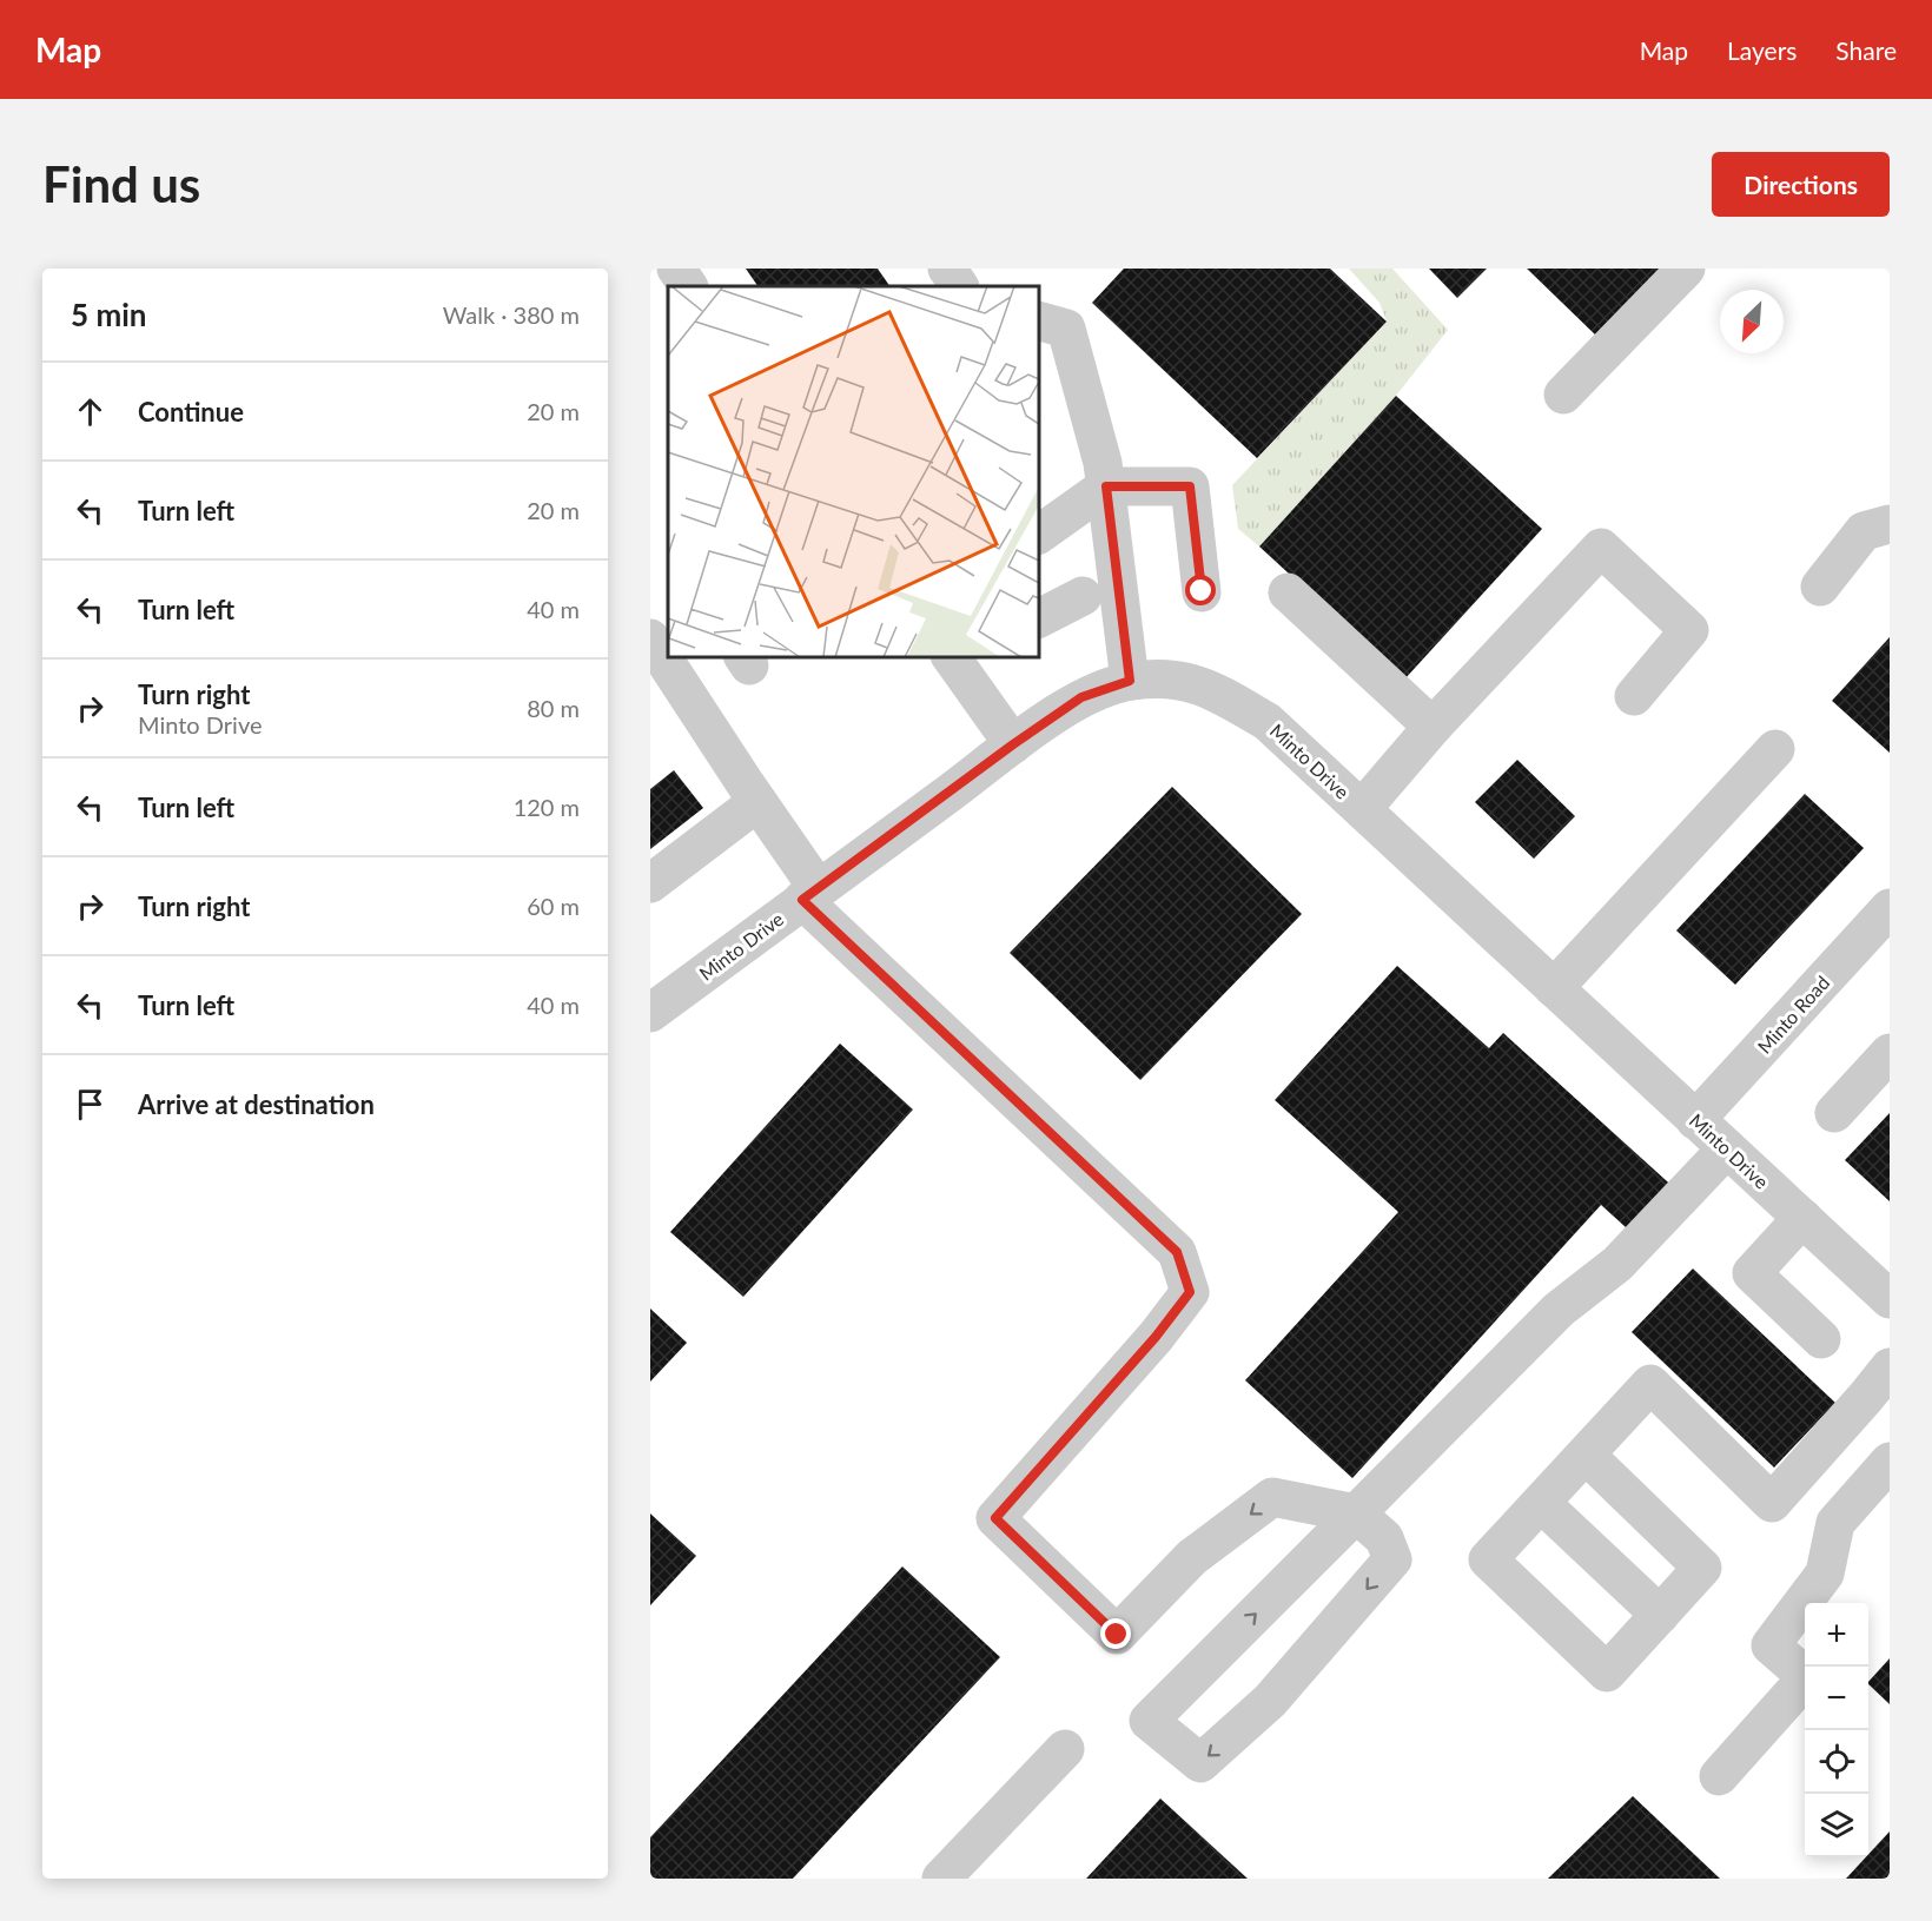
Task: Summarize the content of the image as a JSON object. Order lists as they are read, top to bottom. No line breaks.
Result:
{"streets":{"street":["Minto Drive","Minto Road"]},"crossings":[["Minto Drive","Minto Road"]],"north":"bottom left","page":{"header":"Map","nav":["Map","Layers","Share"],"buttons":"Directions","title":"Find us","heading":["5 min","Walk · 380 m"],"list":[["Continue","20 m"],["Turn left","20 m"],["Turn left","40 m"],["Turn right","Minto Drive","80 m"],["Turn left","120 m"],["Turn right","60 m"],["Turn left","40 m"],"Arrive at destination"],"map_buttons":["+","−"]}}
